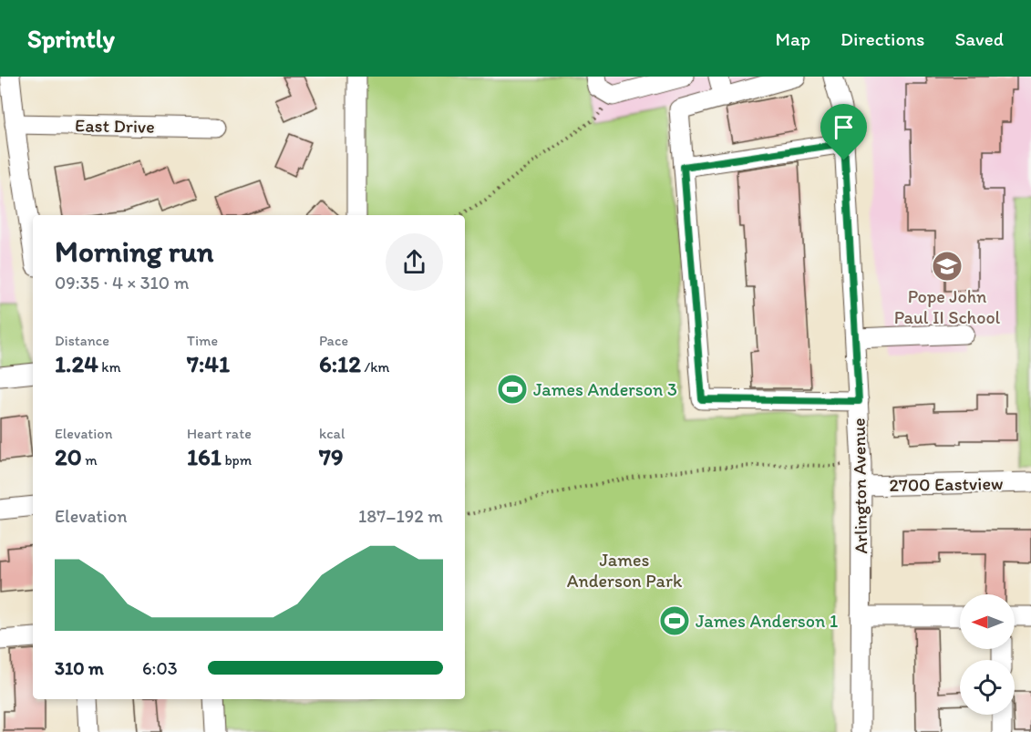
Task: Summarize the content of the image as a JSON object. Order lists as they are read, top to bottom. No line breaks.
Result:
{"streets":{"street":["East Drive","2700 Eastview","Arlington Avenue"]},"crossings":[["2700 Eastview","Arlington Avenue"]],"parks":["James Anderson Park"],"places":{"school or university":["Pope John Paul II School"],"sports":["James Anderson 3","James Anderson 1"]},"north":"left","page":{"header":"Sprintly","nav":["Map","Directions","Saved"],"heading":["Morning run","09:35 · 4 × 310 m"],"stats":[["Distance","1.24 km"],["Time","7:41"],["Pace","6:12 /km"],["Elevation","20 m"],["Heart rate","161 bpm"],["kcal","79"]],"chart":["Elevation","187–192 m"],"list":[{"name":"310 m","note":"6:03"}]}}
